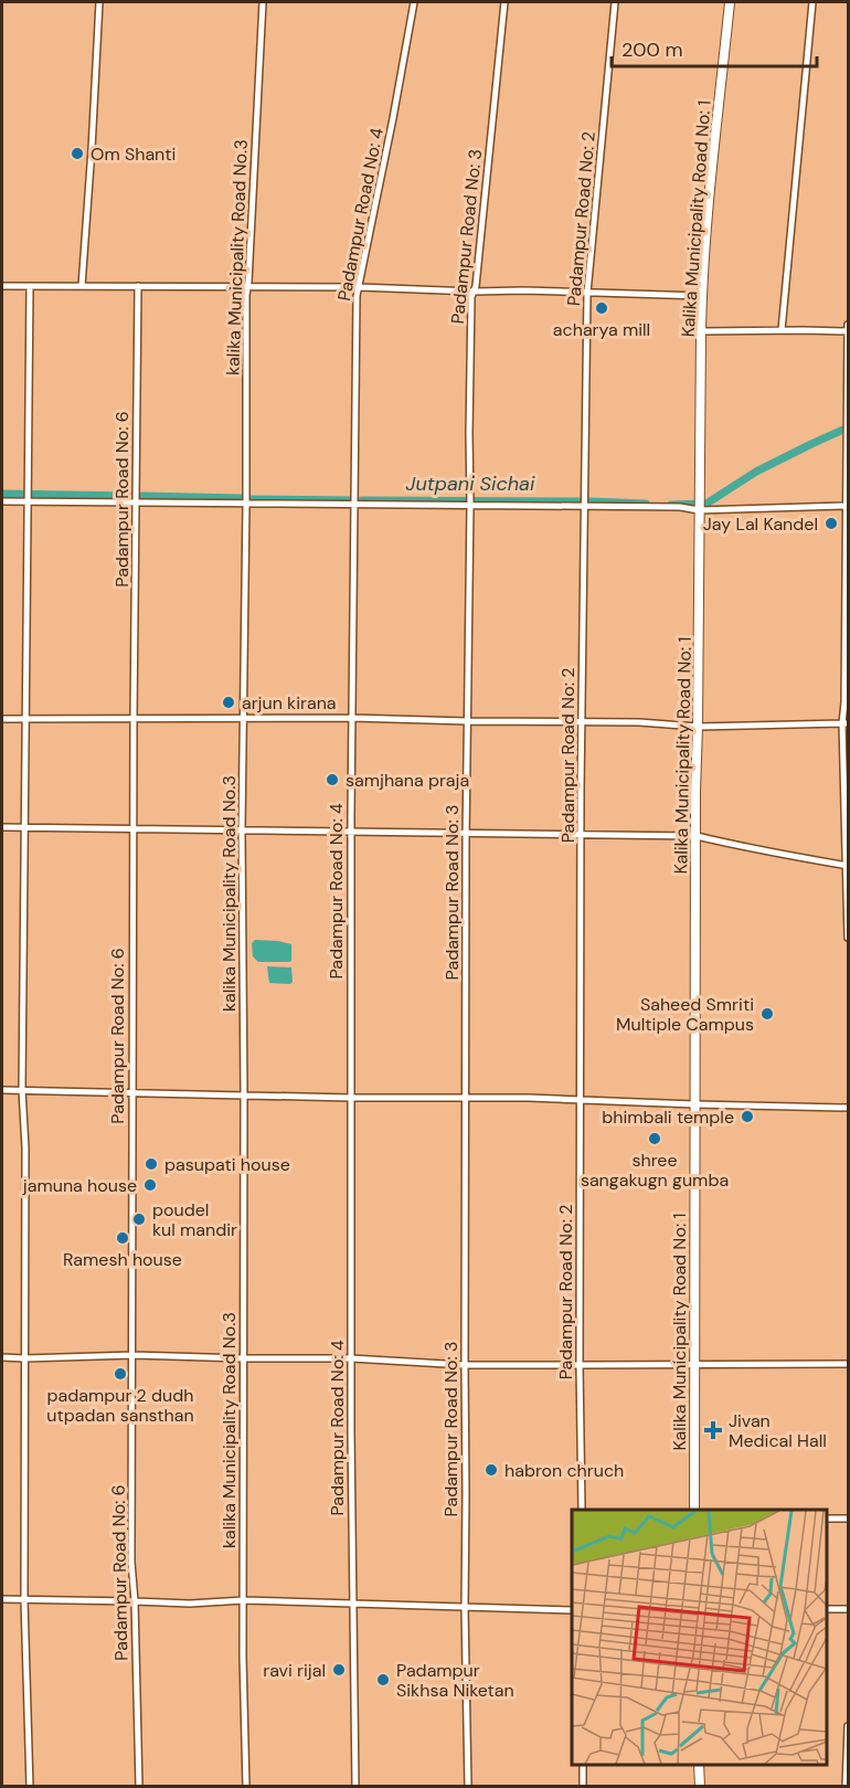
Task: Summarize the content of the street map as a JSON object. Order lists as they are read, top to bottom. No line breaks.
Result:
{"streets":{"street":["Padampur Road No: 4","Padampur Road No: 2","Kalika Municipality Road No: 1","Padampur Road No: 3","kalika Municipality Road No.3","Padampur Road No: 6"]},"water":["Jutpani Sichai"],"places":{"other":["Om Shanti","acharya mill","Jay Lal Kandel","arjun kirana","samjhana praja","Saheed Smriti Multiple Campus","bhimbali temple","shree sangakugn gumba","pasupati house","jamuna house","poudel kul mandir","Ramesh house","padampur 2 dudh utpadan sansthan","habron chruch","ravi rijal","Padampur Sikhsa Niketan"],"health":["Jivan Medical Hall"]},"scale_bar":"200 m"}
